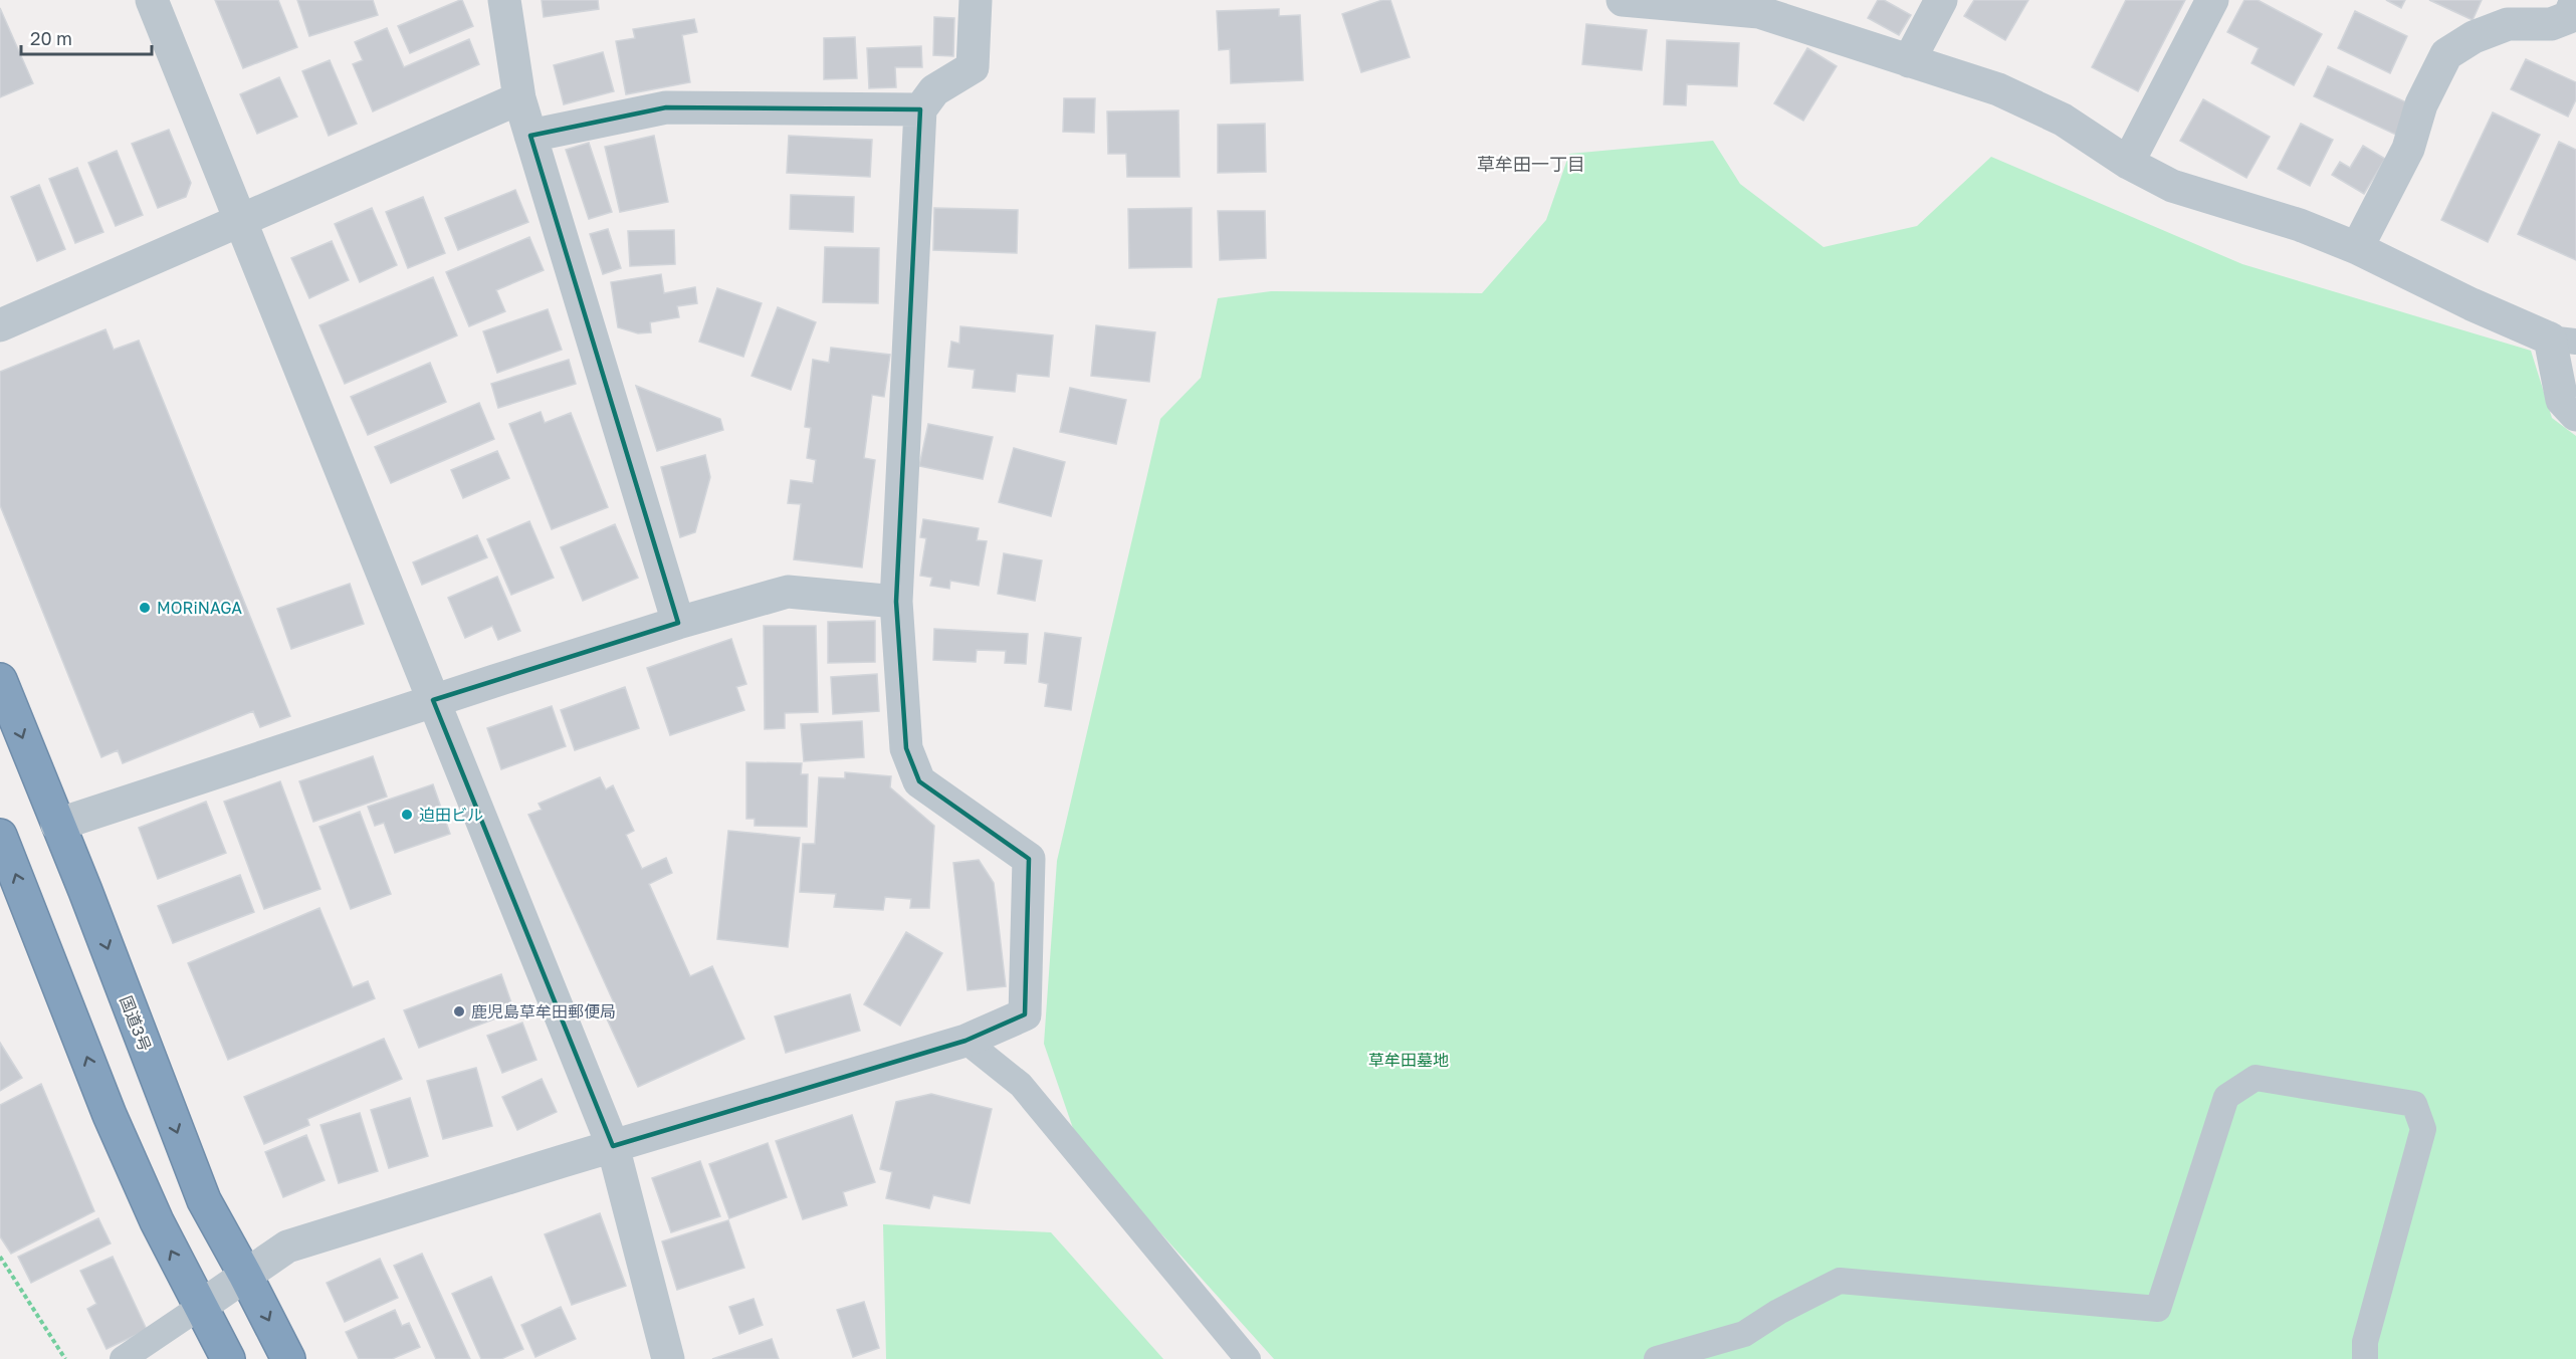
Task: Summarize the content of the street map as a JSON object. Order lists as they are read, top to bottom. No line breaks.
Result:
{"streets":{"highway":["国道3号"]},"districts":["草牟田一丁目"],"parks":["草牟田墓地"],"places":["MORiNAGA","迫田ビル","鹿児島草牟田郵便局"],"scale_bar":"20 m"}
